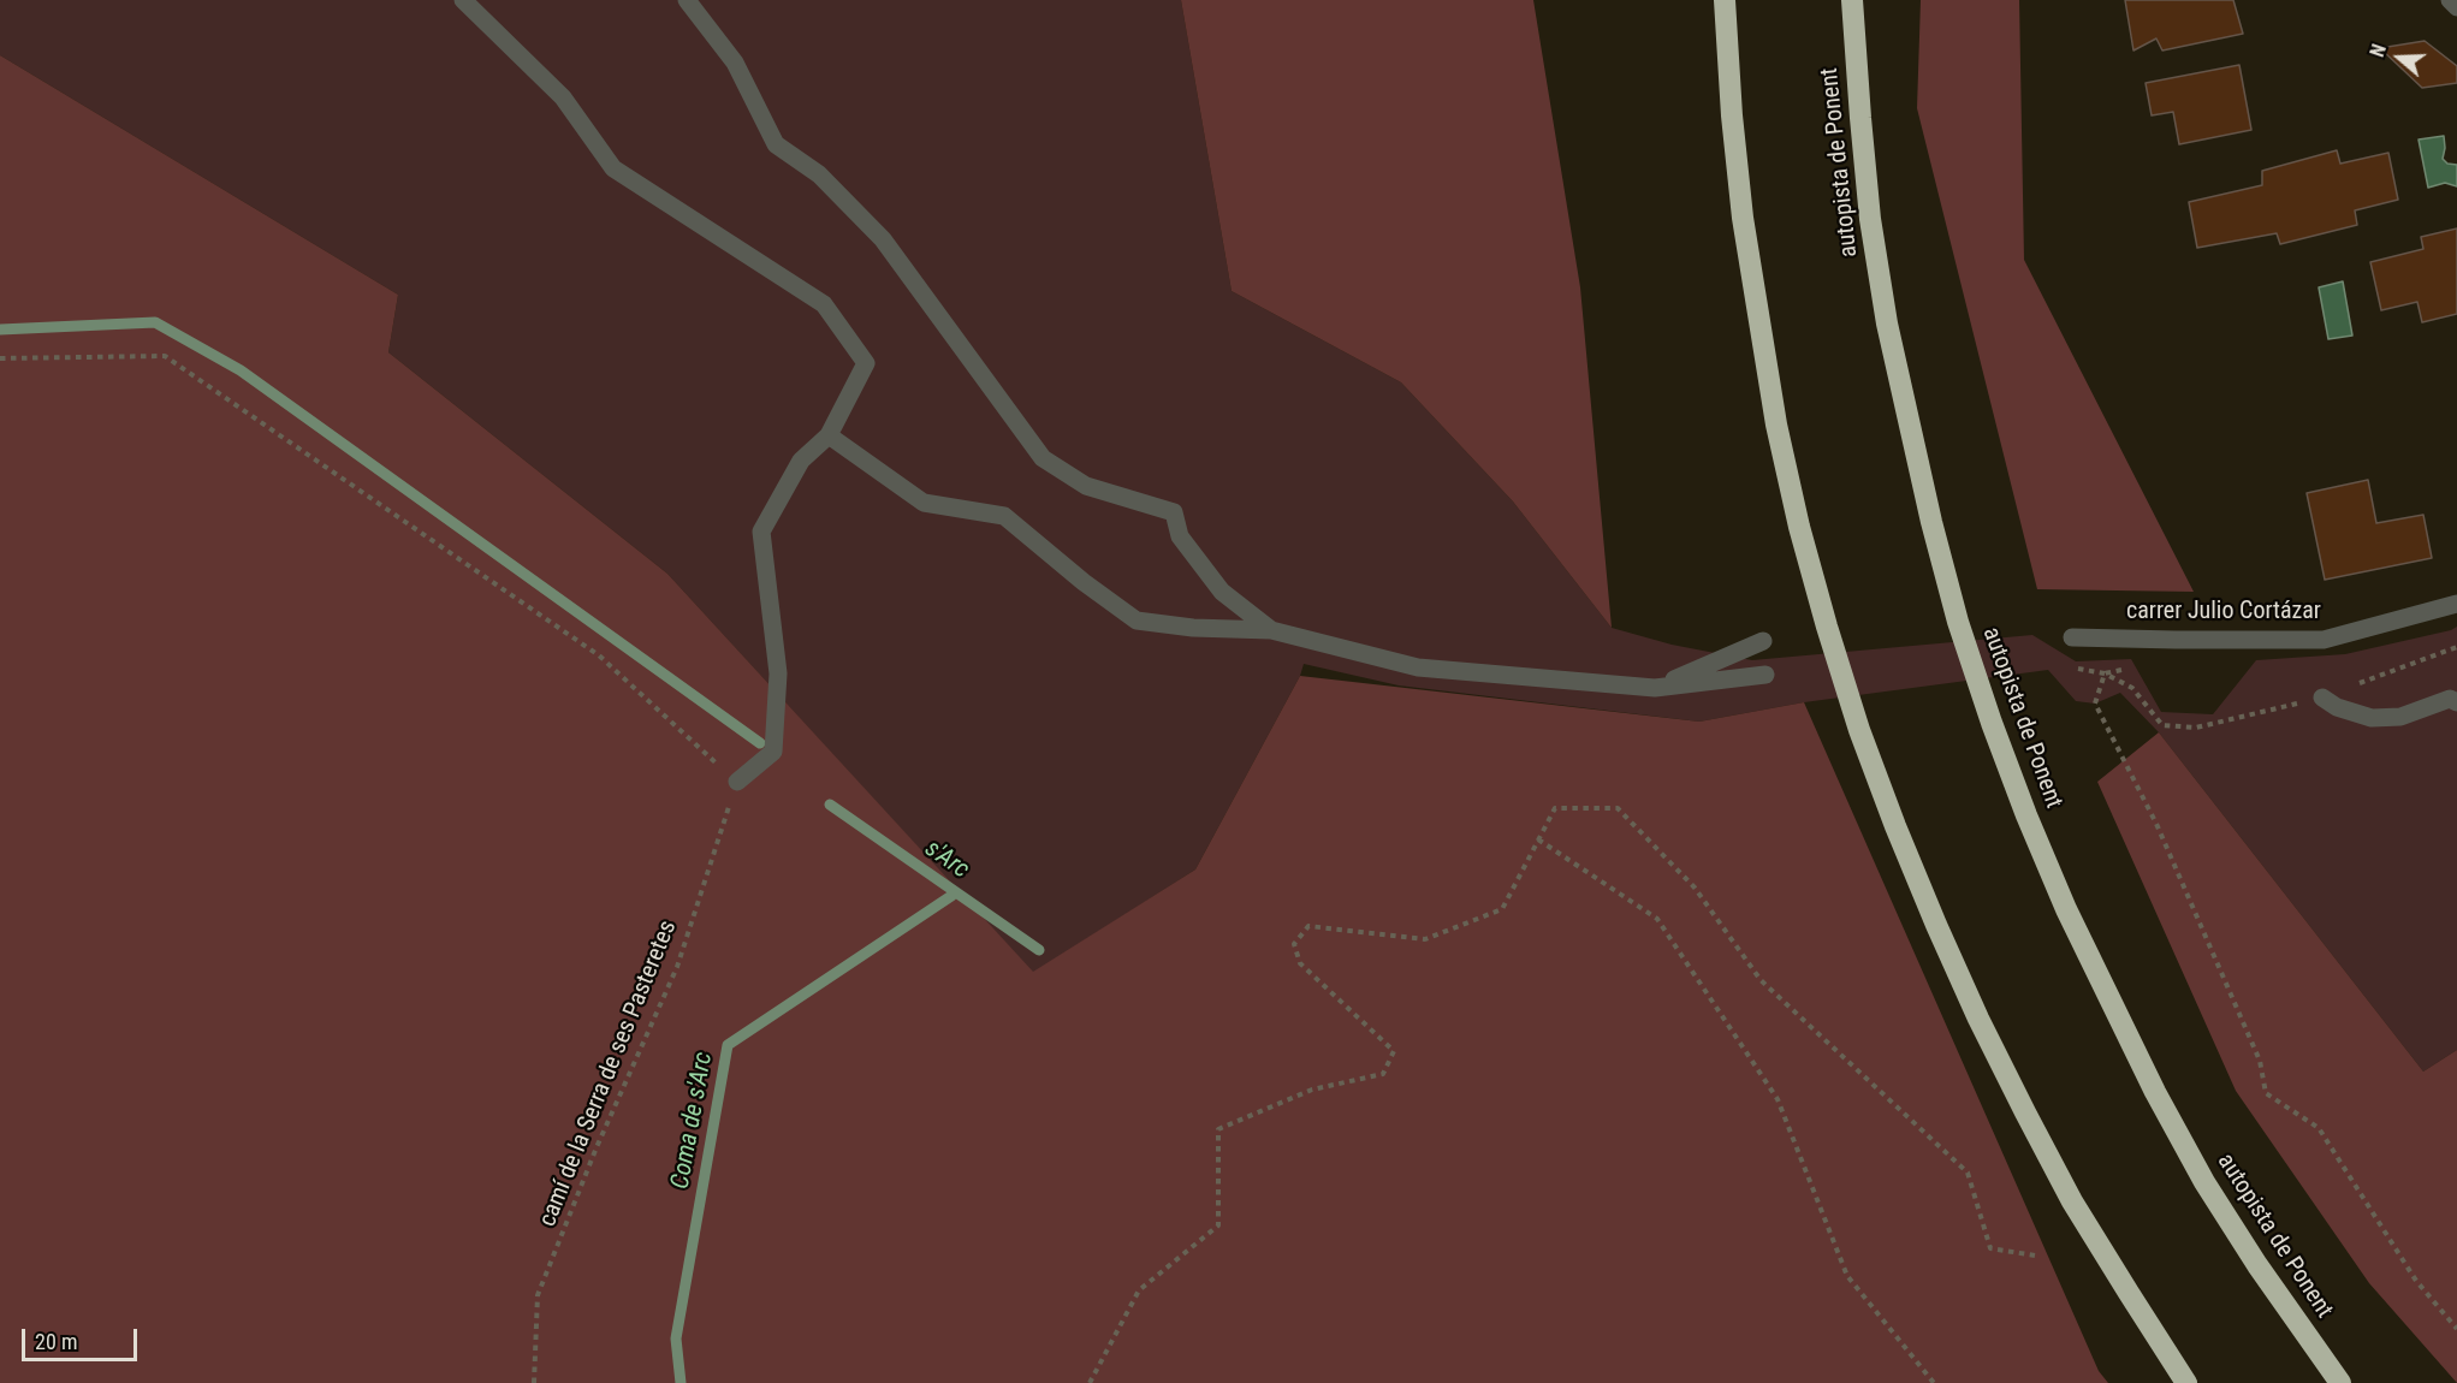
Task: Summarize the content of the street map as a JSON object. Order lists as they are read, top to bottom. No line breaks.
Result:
{"streets":{"highway":["autopista de Ponent"],"street":["carrer Julio Cortázar"],"path":["camí de la Serra de ses Pasteretes"]},"water":["s'Arc","Coma de s'Arc"],"scale_bar":"20 m","north":"left"}
